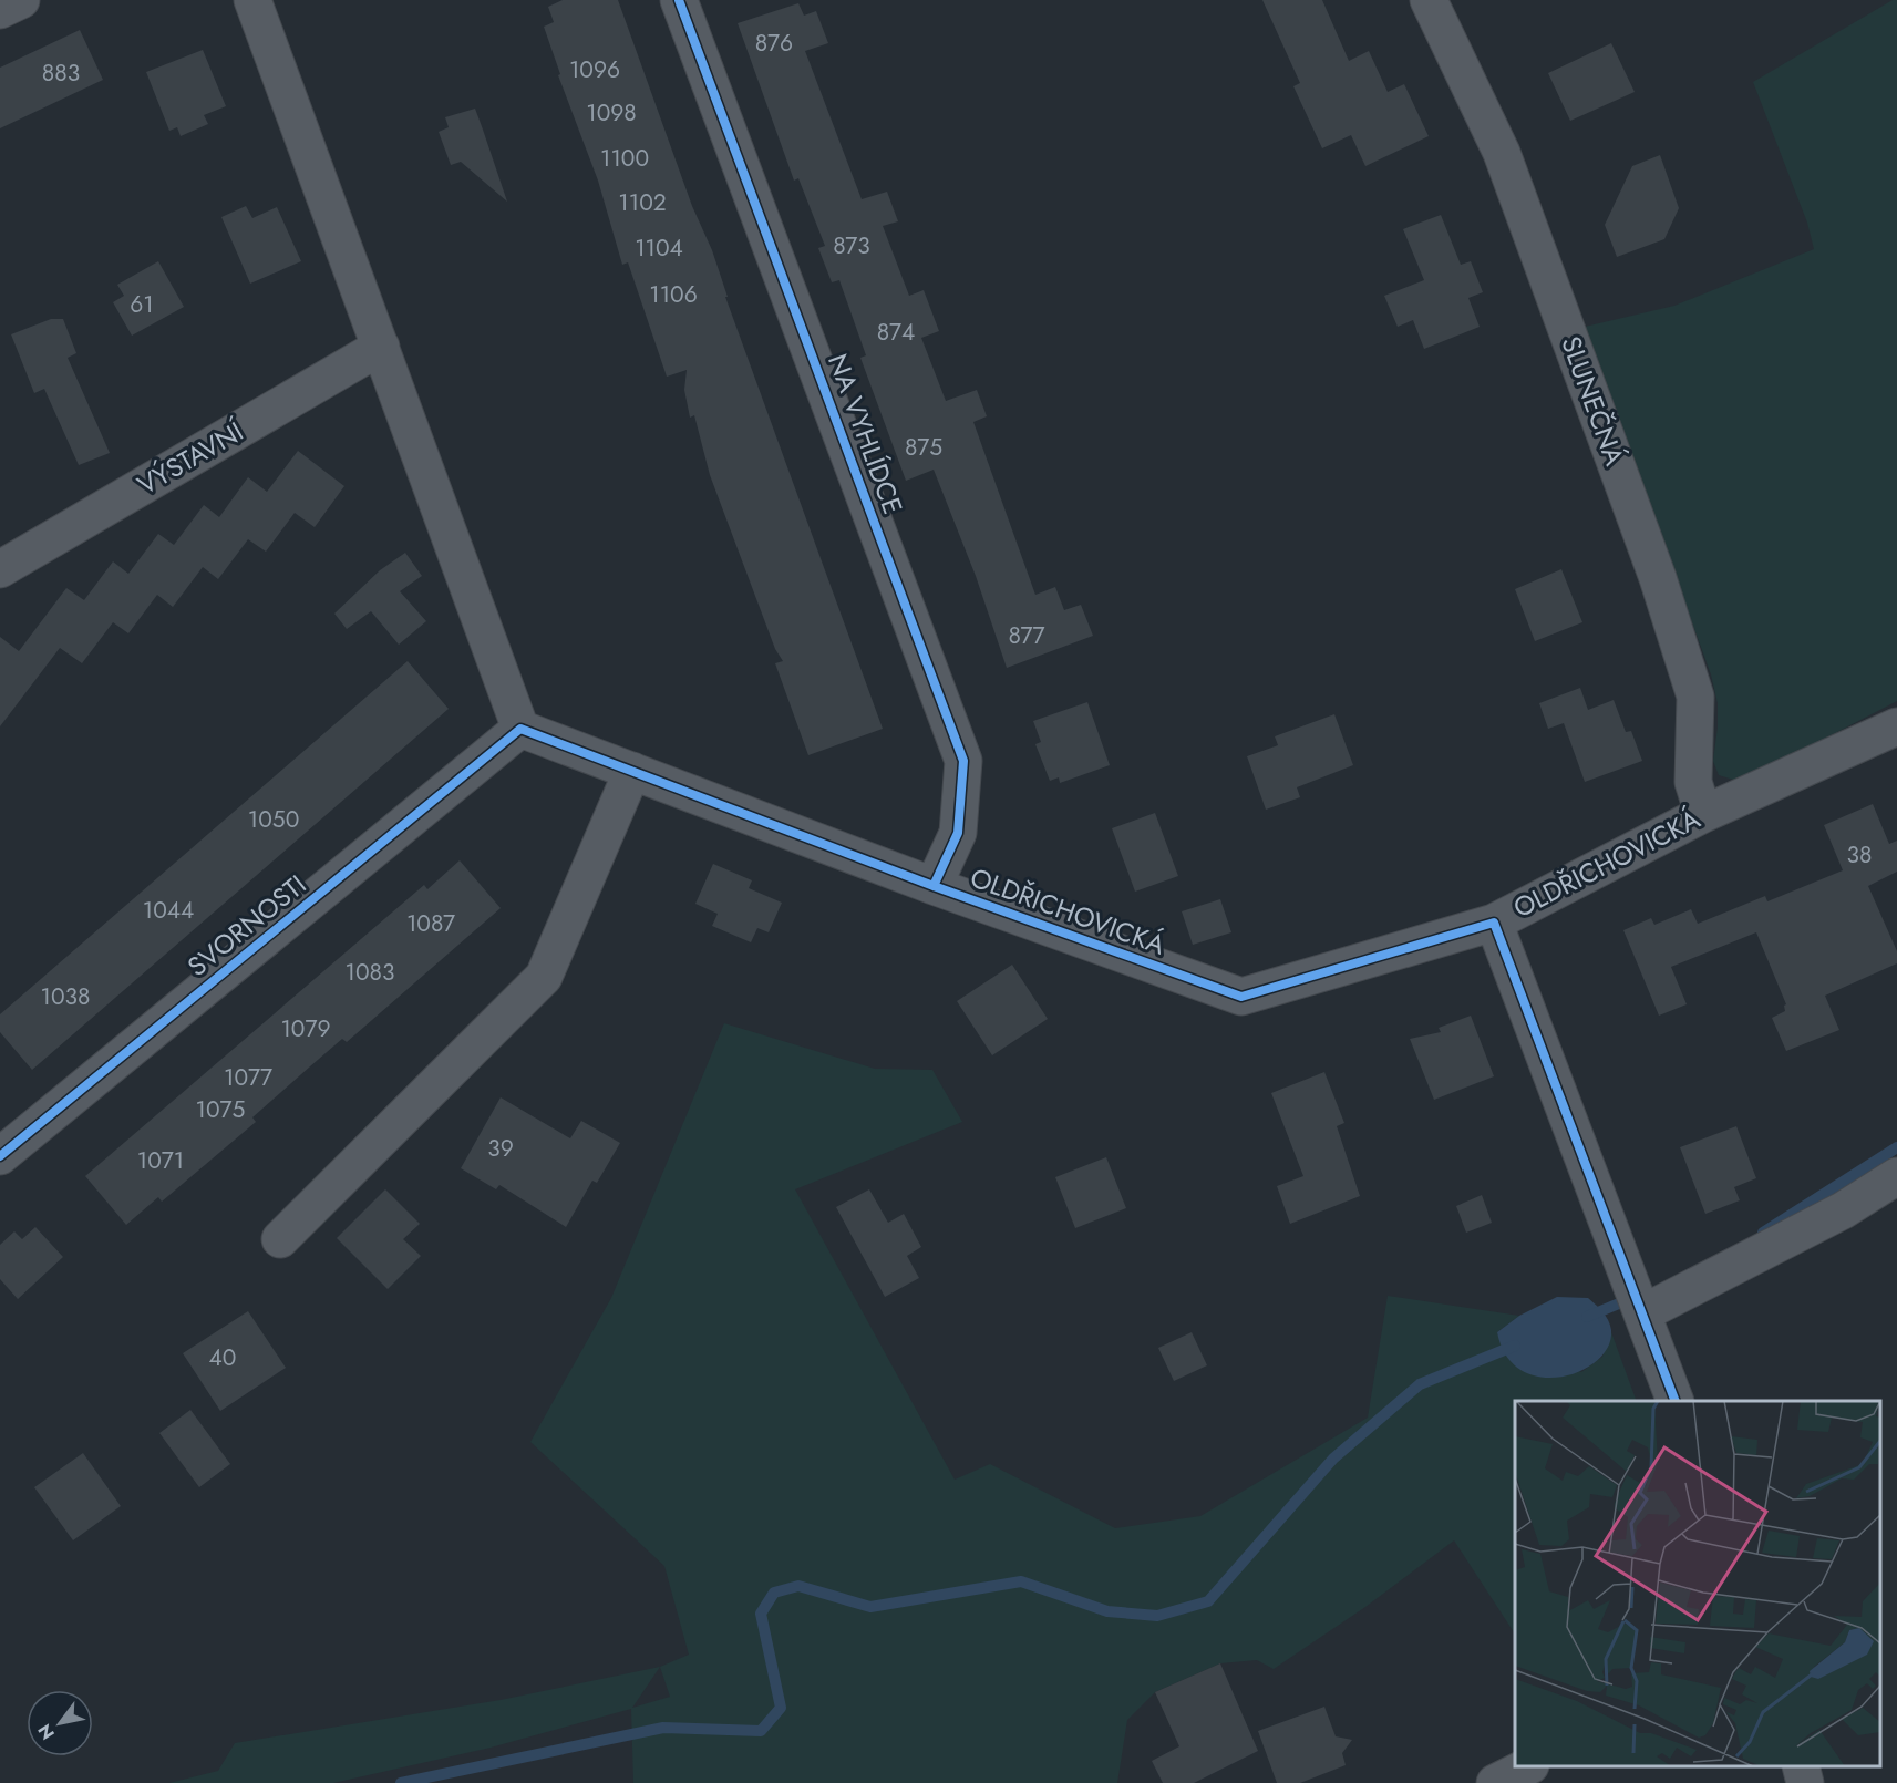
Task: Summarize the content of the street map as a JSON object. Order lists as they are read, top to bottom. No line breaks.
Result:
{"streets":{"street":["SLUNEČNÁ","NA VYHLÍDCE","VÝSTAVNÍ","OLDŘICHOVICKÁ","SVORNOSTI"]},"crossings":[["SLUNEČNÁ","OLDŘICHOVICKÁ"],["NA VYHLÍDCE","OLDŘICHOVICKÁ"],["OLDŘICHOVICKÁ","SVORNOSTI"]],"house_numbers":["876","1096","883","1098","1100","1102","873","1104","1106","61","874","875","877","1050","38","1044","1087","1083","1038","1079","1077","1075","39","1071","40"],"north":"bottom left"}
